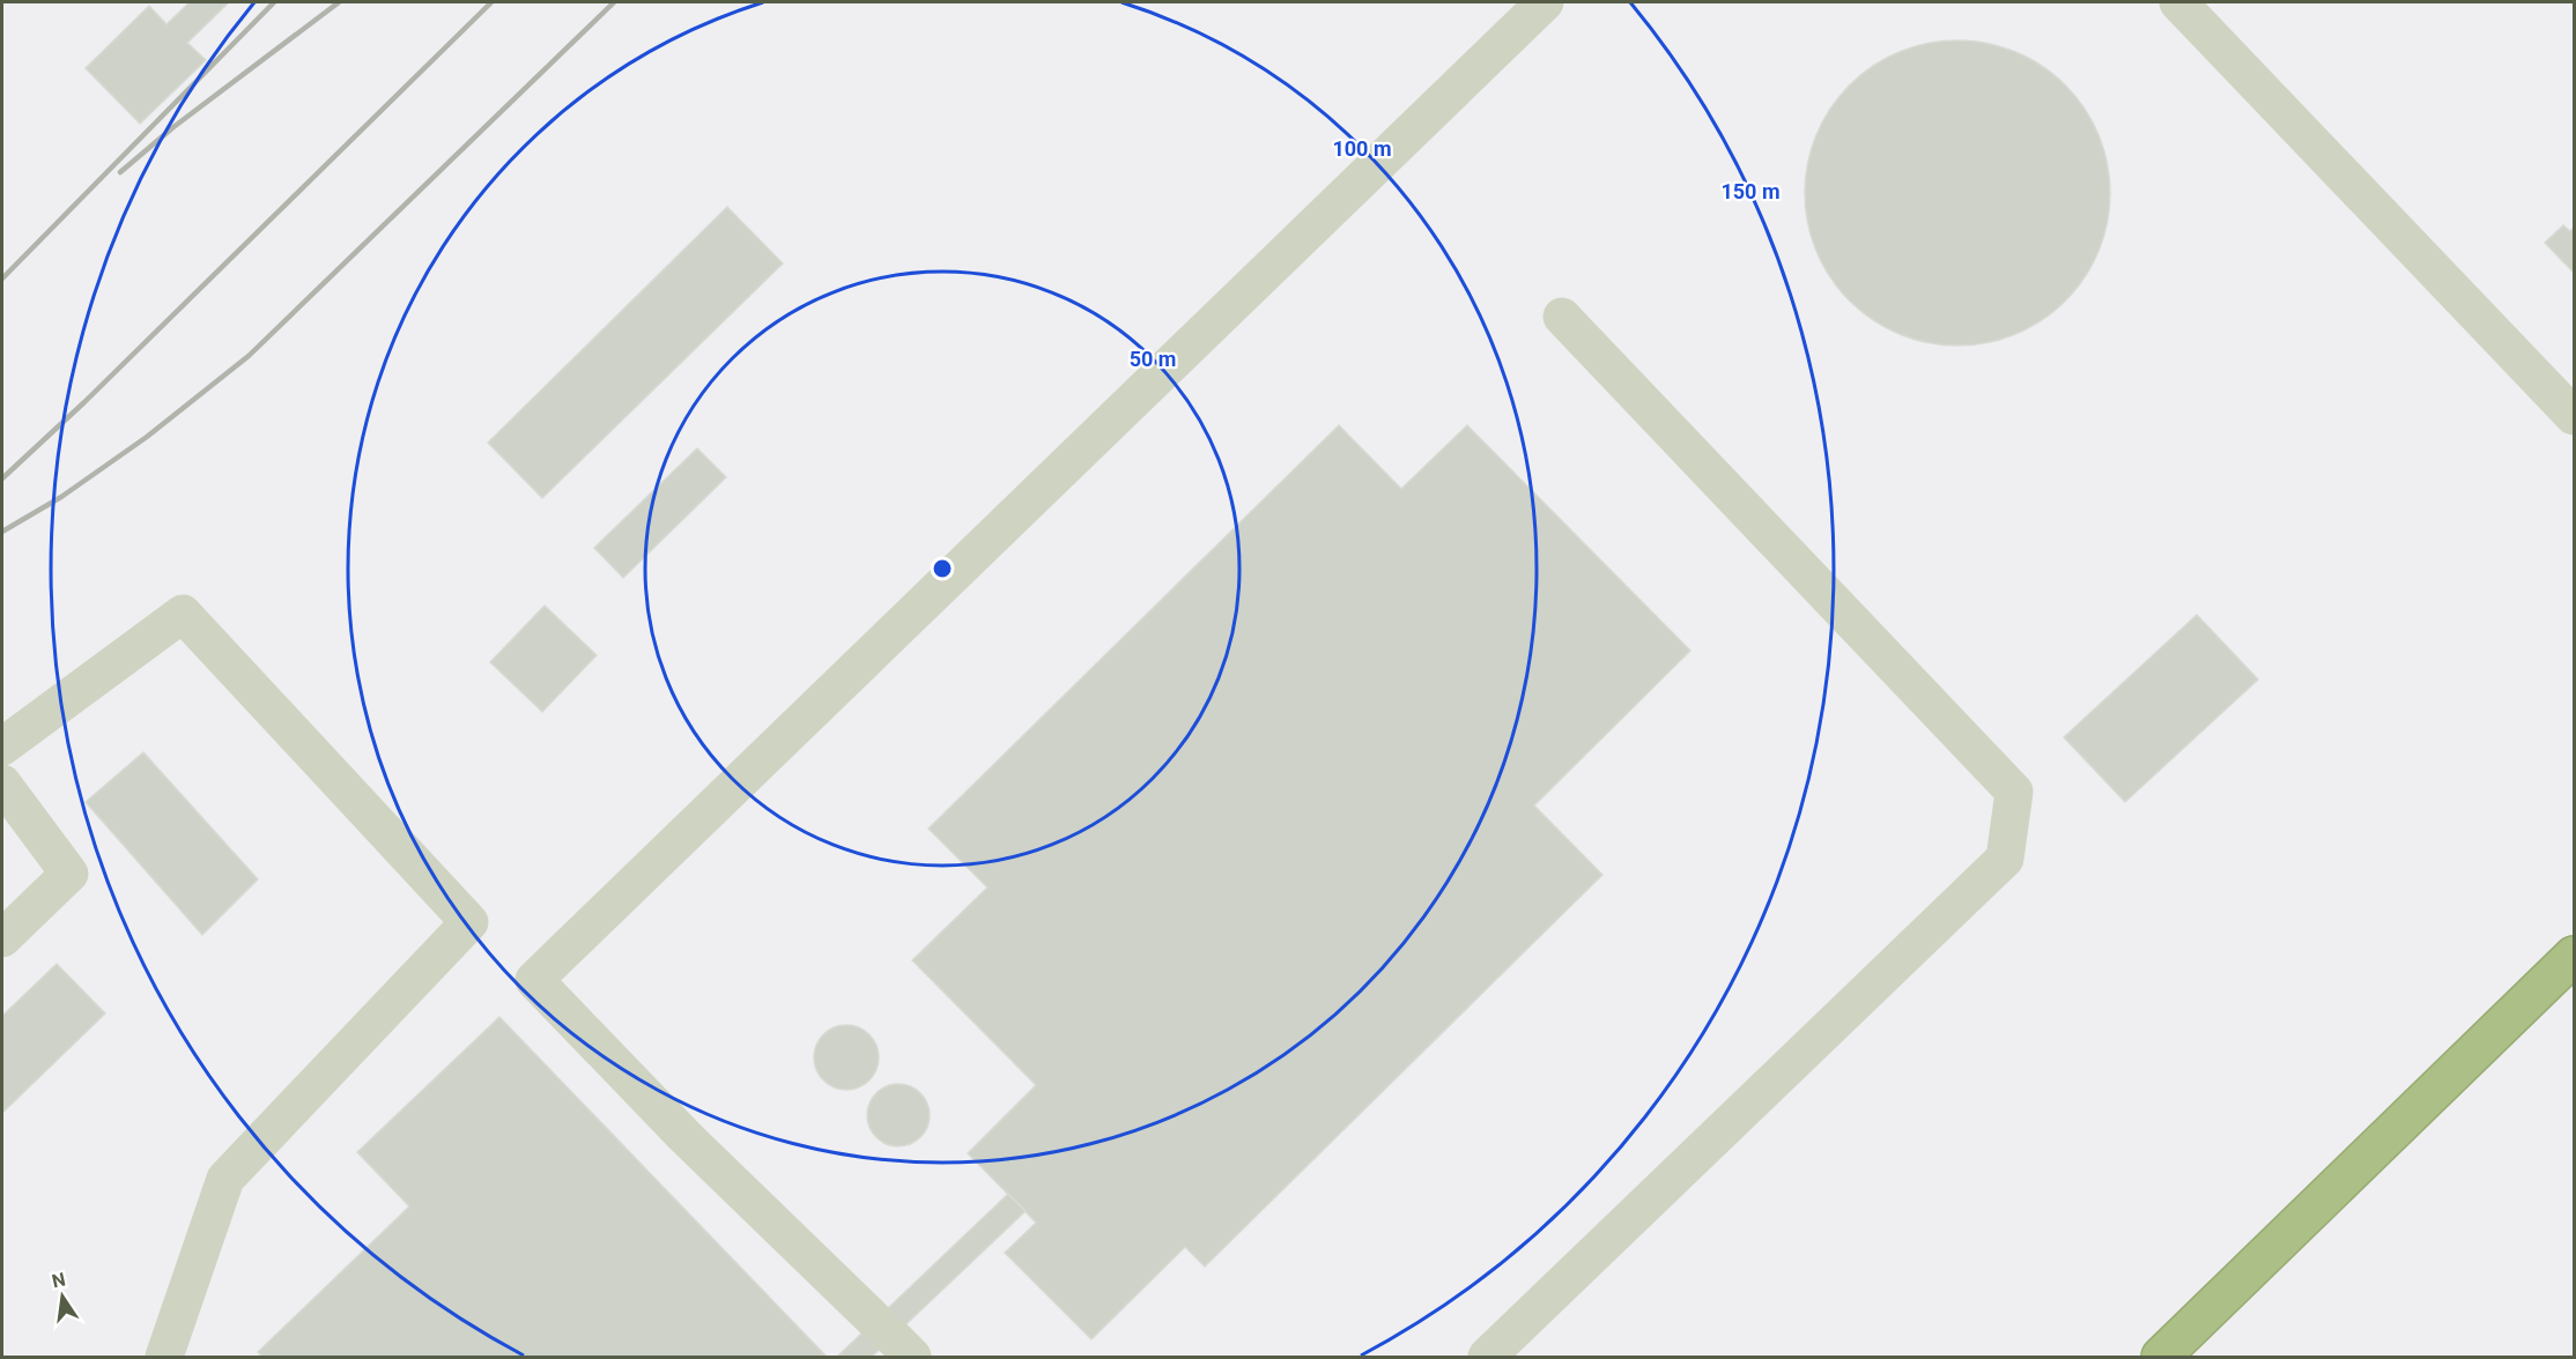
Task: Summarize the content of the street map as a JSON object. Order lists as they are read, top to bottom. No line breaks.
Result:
{"north":"top","rings":["100 m","150 m","50 m"]}
